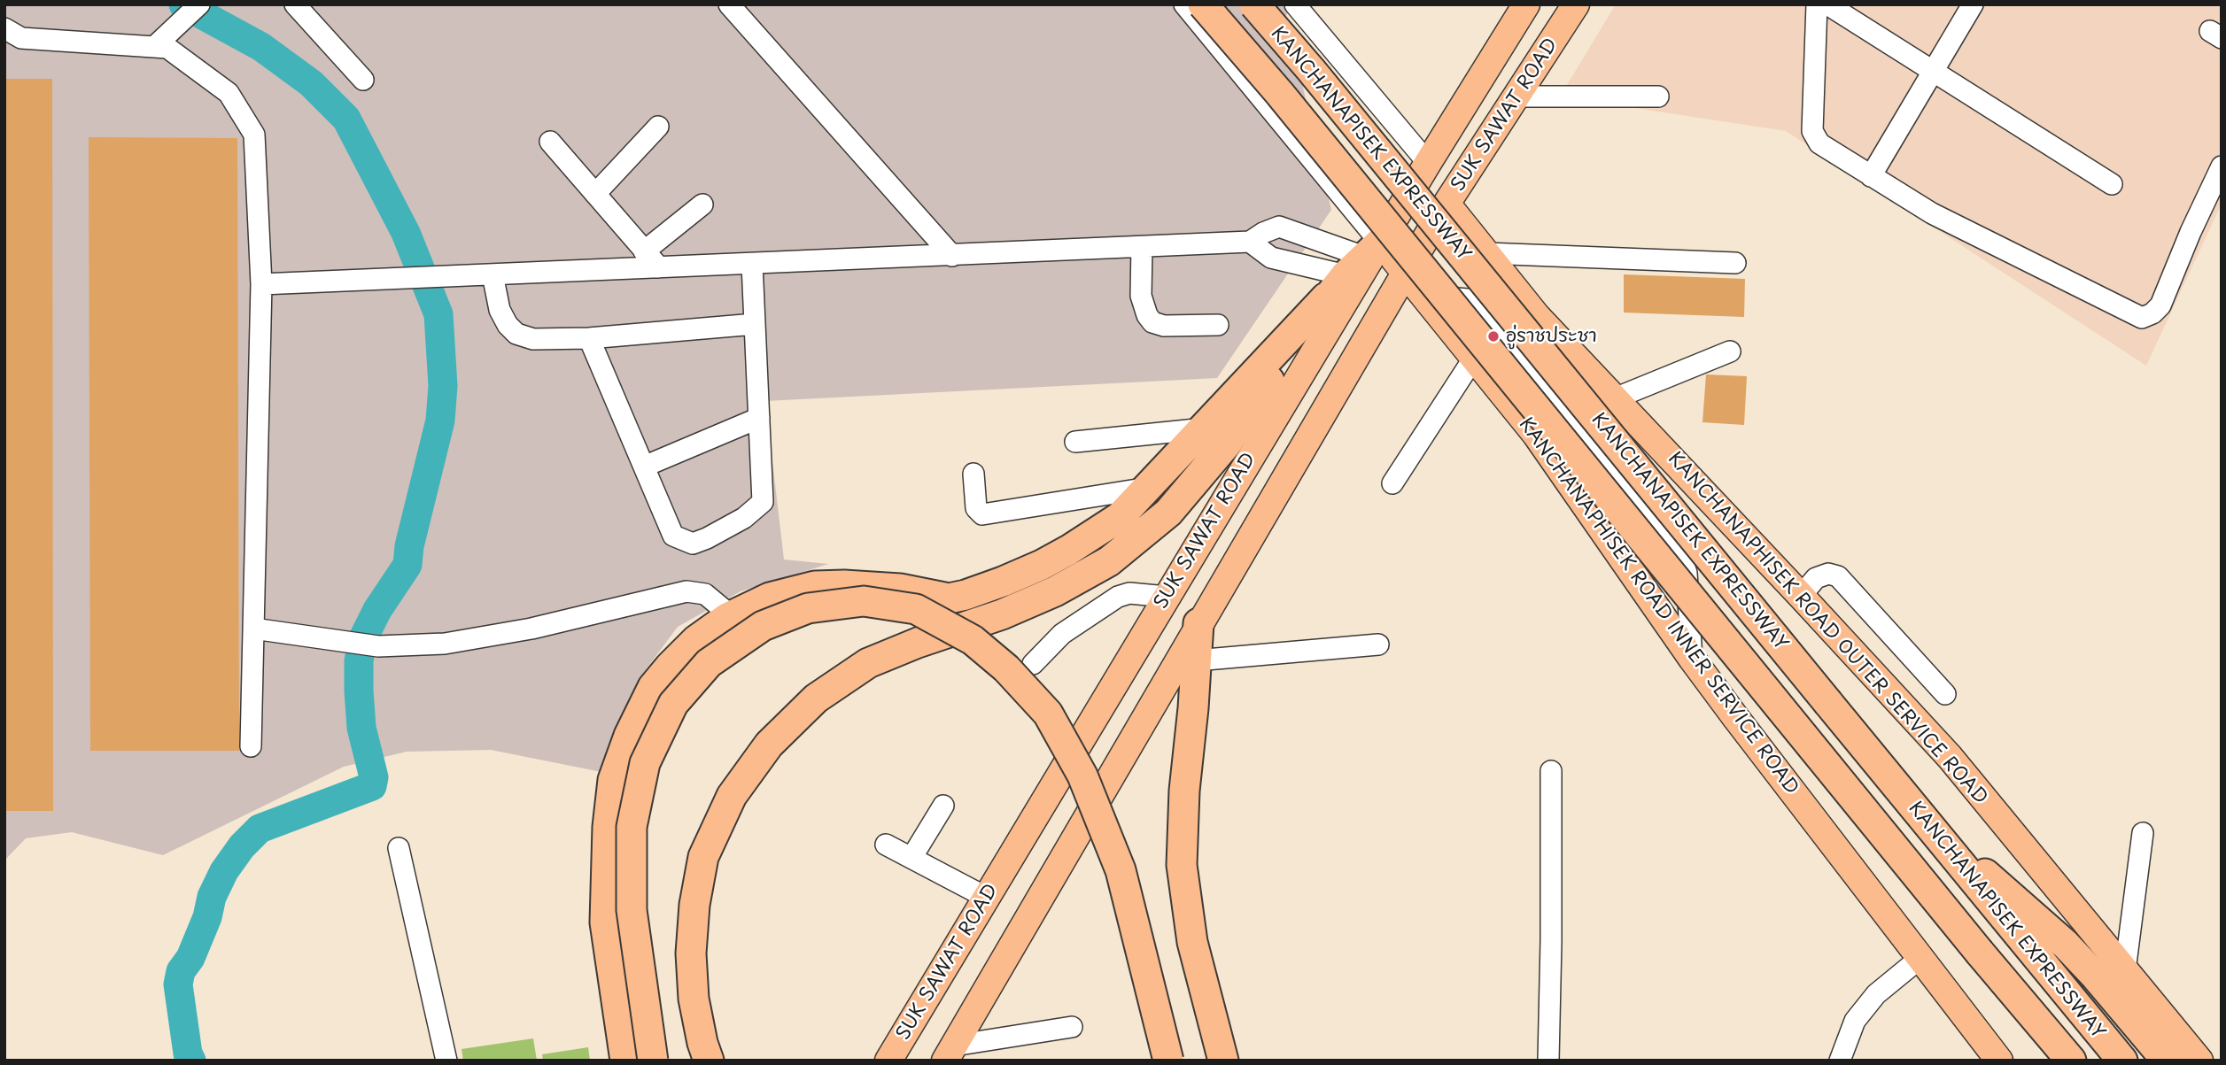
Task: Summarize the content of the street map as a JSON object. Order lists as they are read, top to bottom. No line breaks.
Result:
{"streets":{"highway":["KANCHANAPISEK EXPRESSWAY"],"main road":["SUK SAWAT ROAD","KANCHANAPHISEK ROAD INNER SERVICE ROAD","KANCHANAPHISEK ROAD OUTER SERVICE ROAD"]},"crossings":[["SUK SAWAT ROAD","KANCHANAPHISEK ROAD INNER SERVICE ROAD"],["SUK SAWAT ROAD","KANCHANAPHISEK ROAD OUTER SERVICE ROAD"]],"places":["อู่ราชประชา"]}
